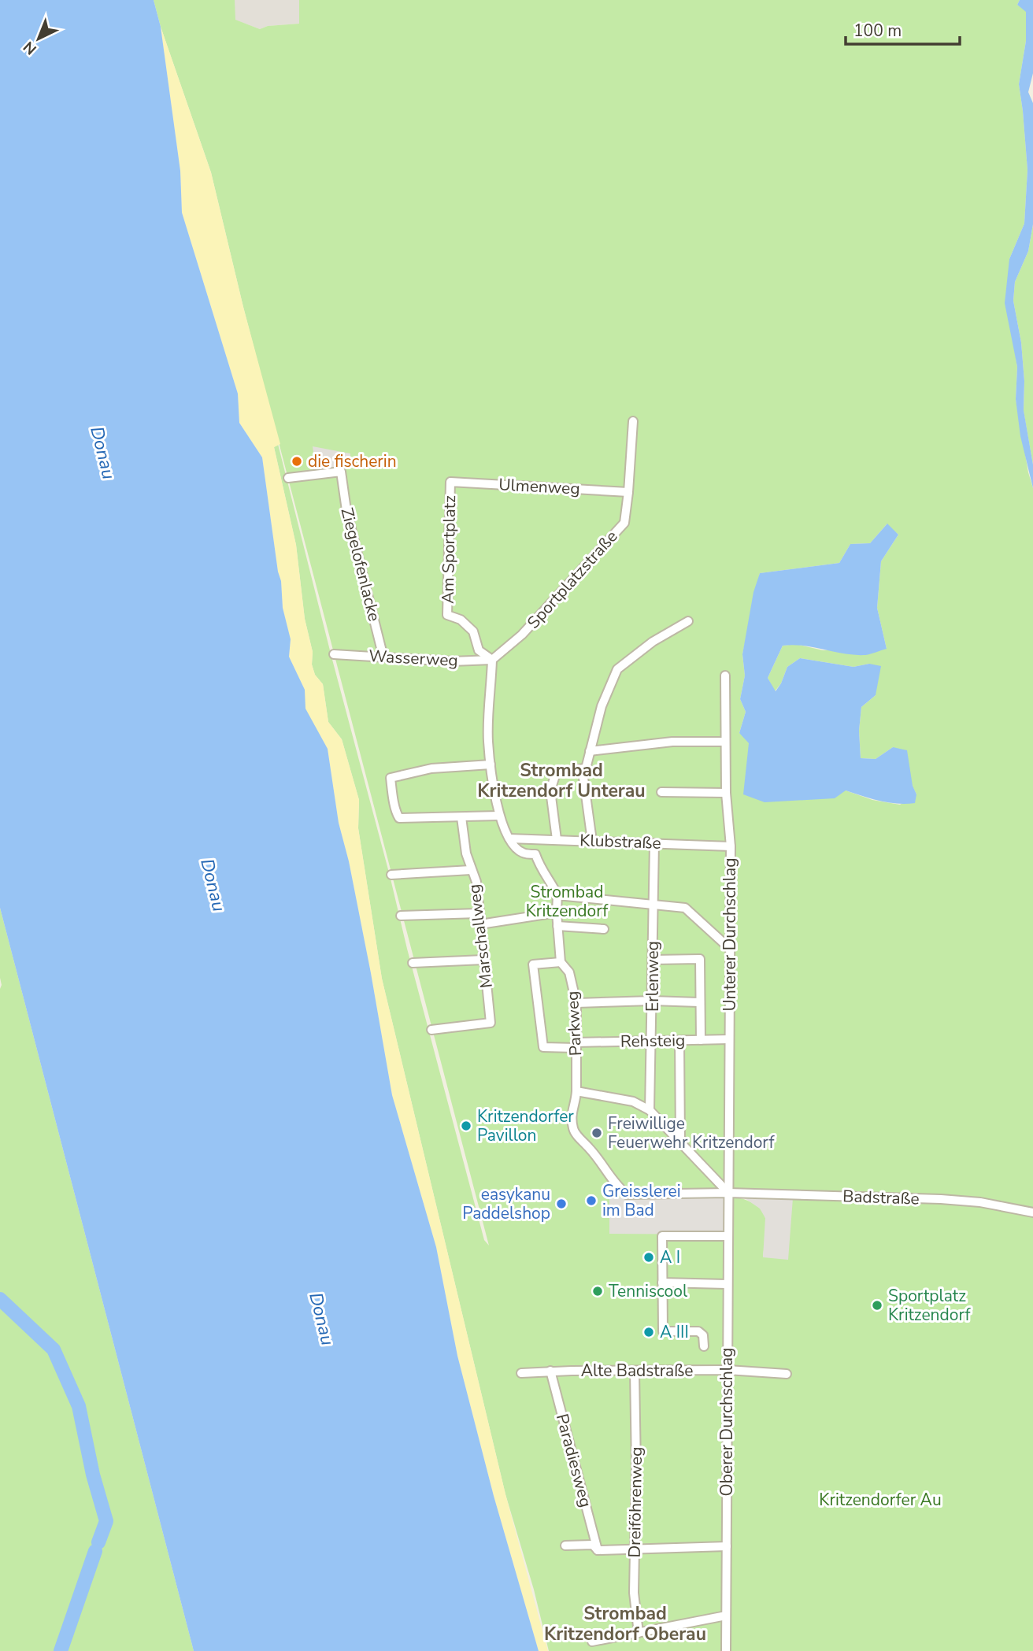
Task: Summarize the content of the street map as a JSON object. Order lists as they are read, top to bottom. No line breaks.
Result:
{"streets":{"street":["Ulmenweg","Am Sportplatz","Ziegelofenlacke","Sportplatzstraße","Wasserweg","Klubstraße","Unterer Durchschlag","Marschallweg","Erlenweg","Parkweg","Rehsteig","Badstraße","Alte Badstraße","Oberer Durchschlag","Paradiesweg","Dreiföhrenweg"]},"crossings":[["Ulmenweg","Am Sportplatz"],["Ulmenweg","Sportplatzstraße"],["Am Sportplatz","Sportplatzstraße"],["Am Sportplatz","Wasserweg"],["Ziegelofenlacke","Wasserweg"],["Sportplatzstraße","Wasserweg"],["Klubstraße","Unterer Durchschlag"],["Klubstraße","Erlenweg"],["Unterer Durchschlag","Parkweg"],["Unterer Durchschlag","Rehsteig"],["Unterer Durchschlag","Badstraße"],["Unterer Durchschlag","Oberer Durchschlag"],["Erlenweg","Rehsteig"],["Parkweg","Rehsteig"],["Parkweg","Badstraße"],["Parkweg","Oberer Durchschlag"],["Badstraße","Oberer Durchschlag"],["Alte Badstraße","Oberer Durchschlag"],["Alte Badstraße","Paradiesweg"],["Alte Badstraße","Dreiföhrenweg"]],"districts":["Strombad Kritzendorf Unterau","Strombad Kritzendorf Oberau"],"water":["Donau"],"parks":["Strombad Kritzendorf","Kritzendorfer Au"],"places":["die fischerin","Kritzendorfer Pavillon","Freiwillige Feuerwehr Kritzendorf","Greisslerei im Bad","easykanu Paddelshop","A I","Tenniscool","Sportplatz Kritzendorf","A III"],"scale_bar":"100 m","north":"bottom left"}
